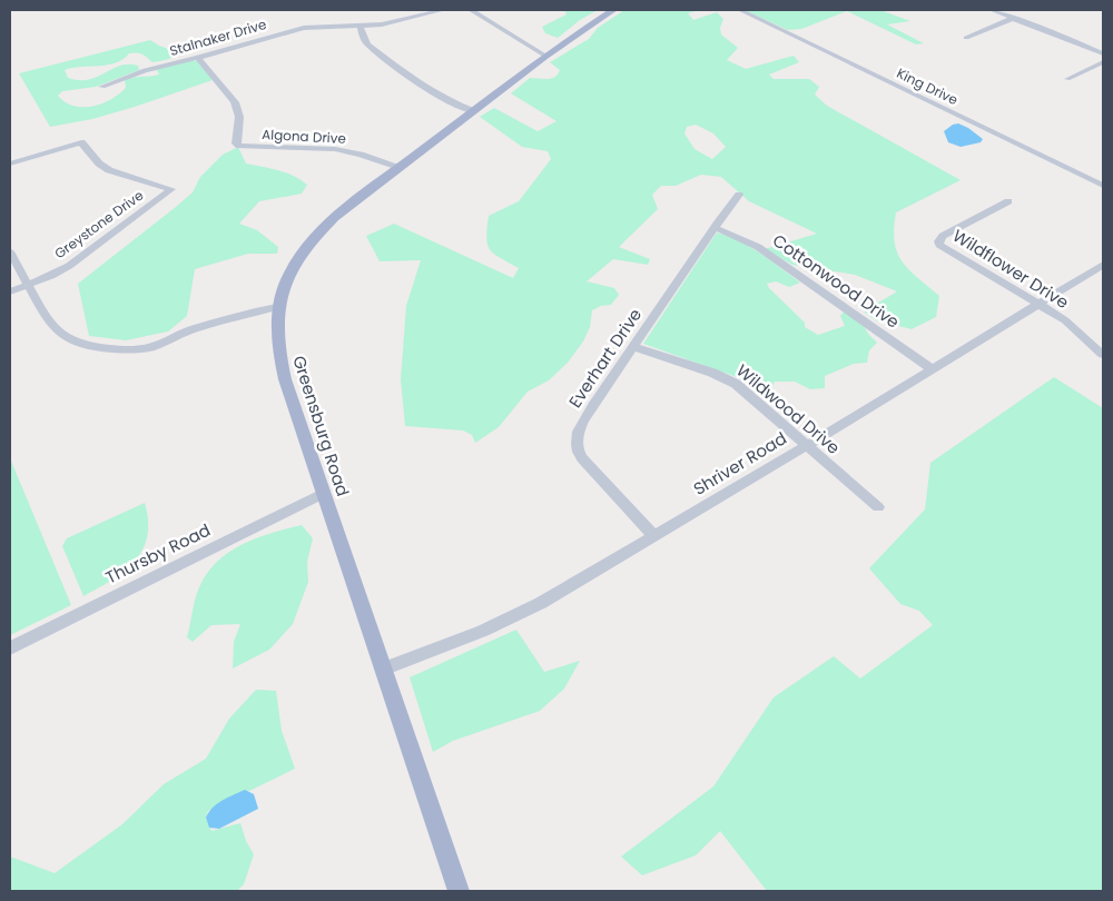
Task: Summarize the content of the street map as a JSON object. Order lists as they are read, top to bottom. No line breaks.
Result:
{"streets":{"main road":["Greensburg Road"],"street":["Stalnaker Drive","King Drive","Algona Drive","Greystone Drive","Wildflower Drive","Cottonwood Drive","Everhart Drive","Wildwood Drive","Shriver Road","Thursby Road"]},"crossings":[["Stalnaker Drive","Algona Drive"],["Algona Drive","Greensburg Road"],["Wildflower Drive","Shriver Road"],["Cottonwood Drive","Everhart Drive"],["Cottonwood Drive","Shriver Road"],["Everhart Drive","Wildwood Drive"],["Everhart Drive","Shriver Road"],["Wildwood Drive","Shriver Road"],["Greensburg Road","Shriver Road"],["Greensburg Road","Thursby Road"]]}
